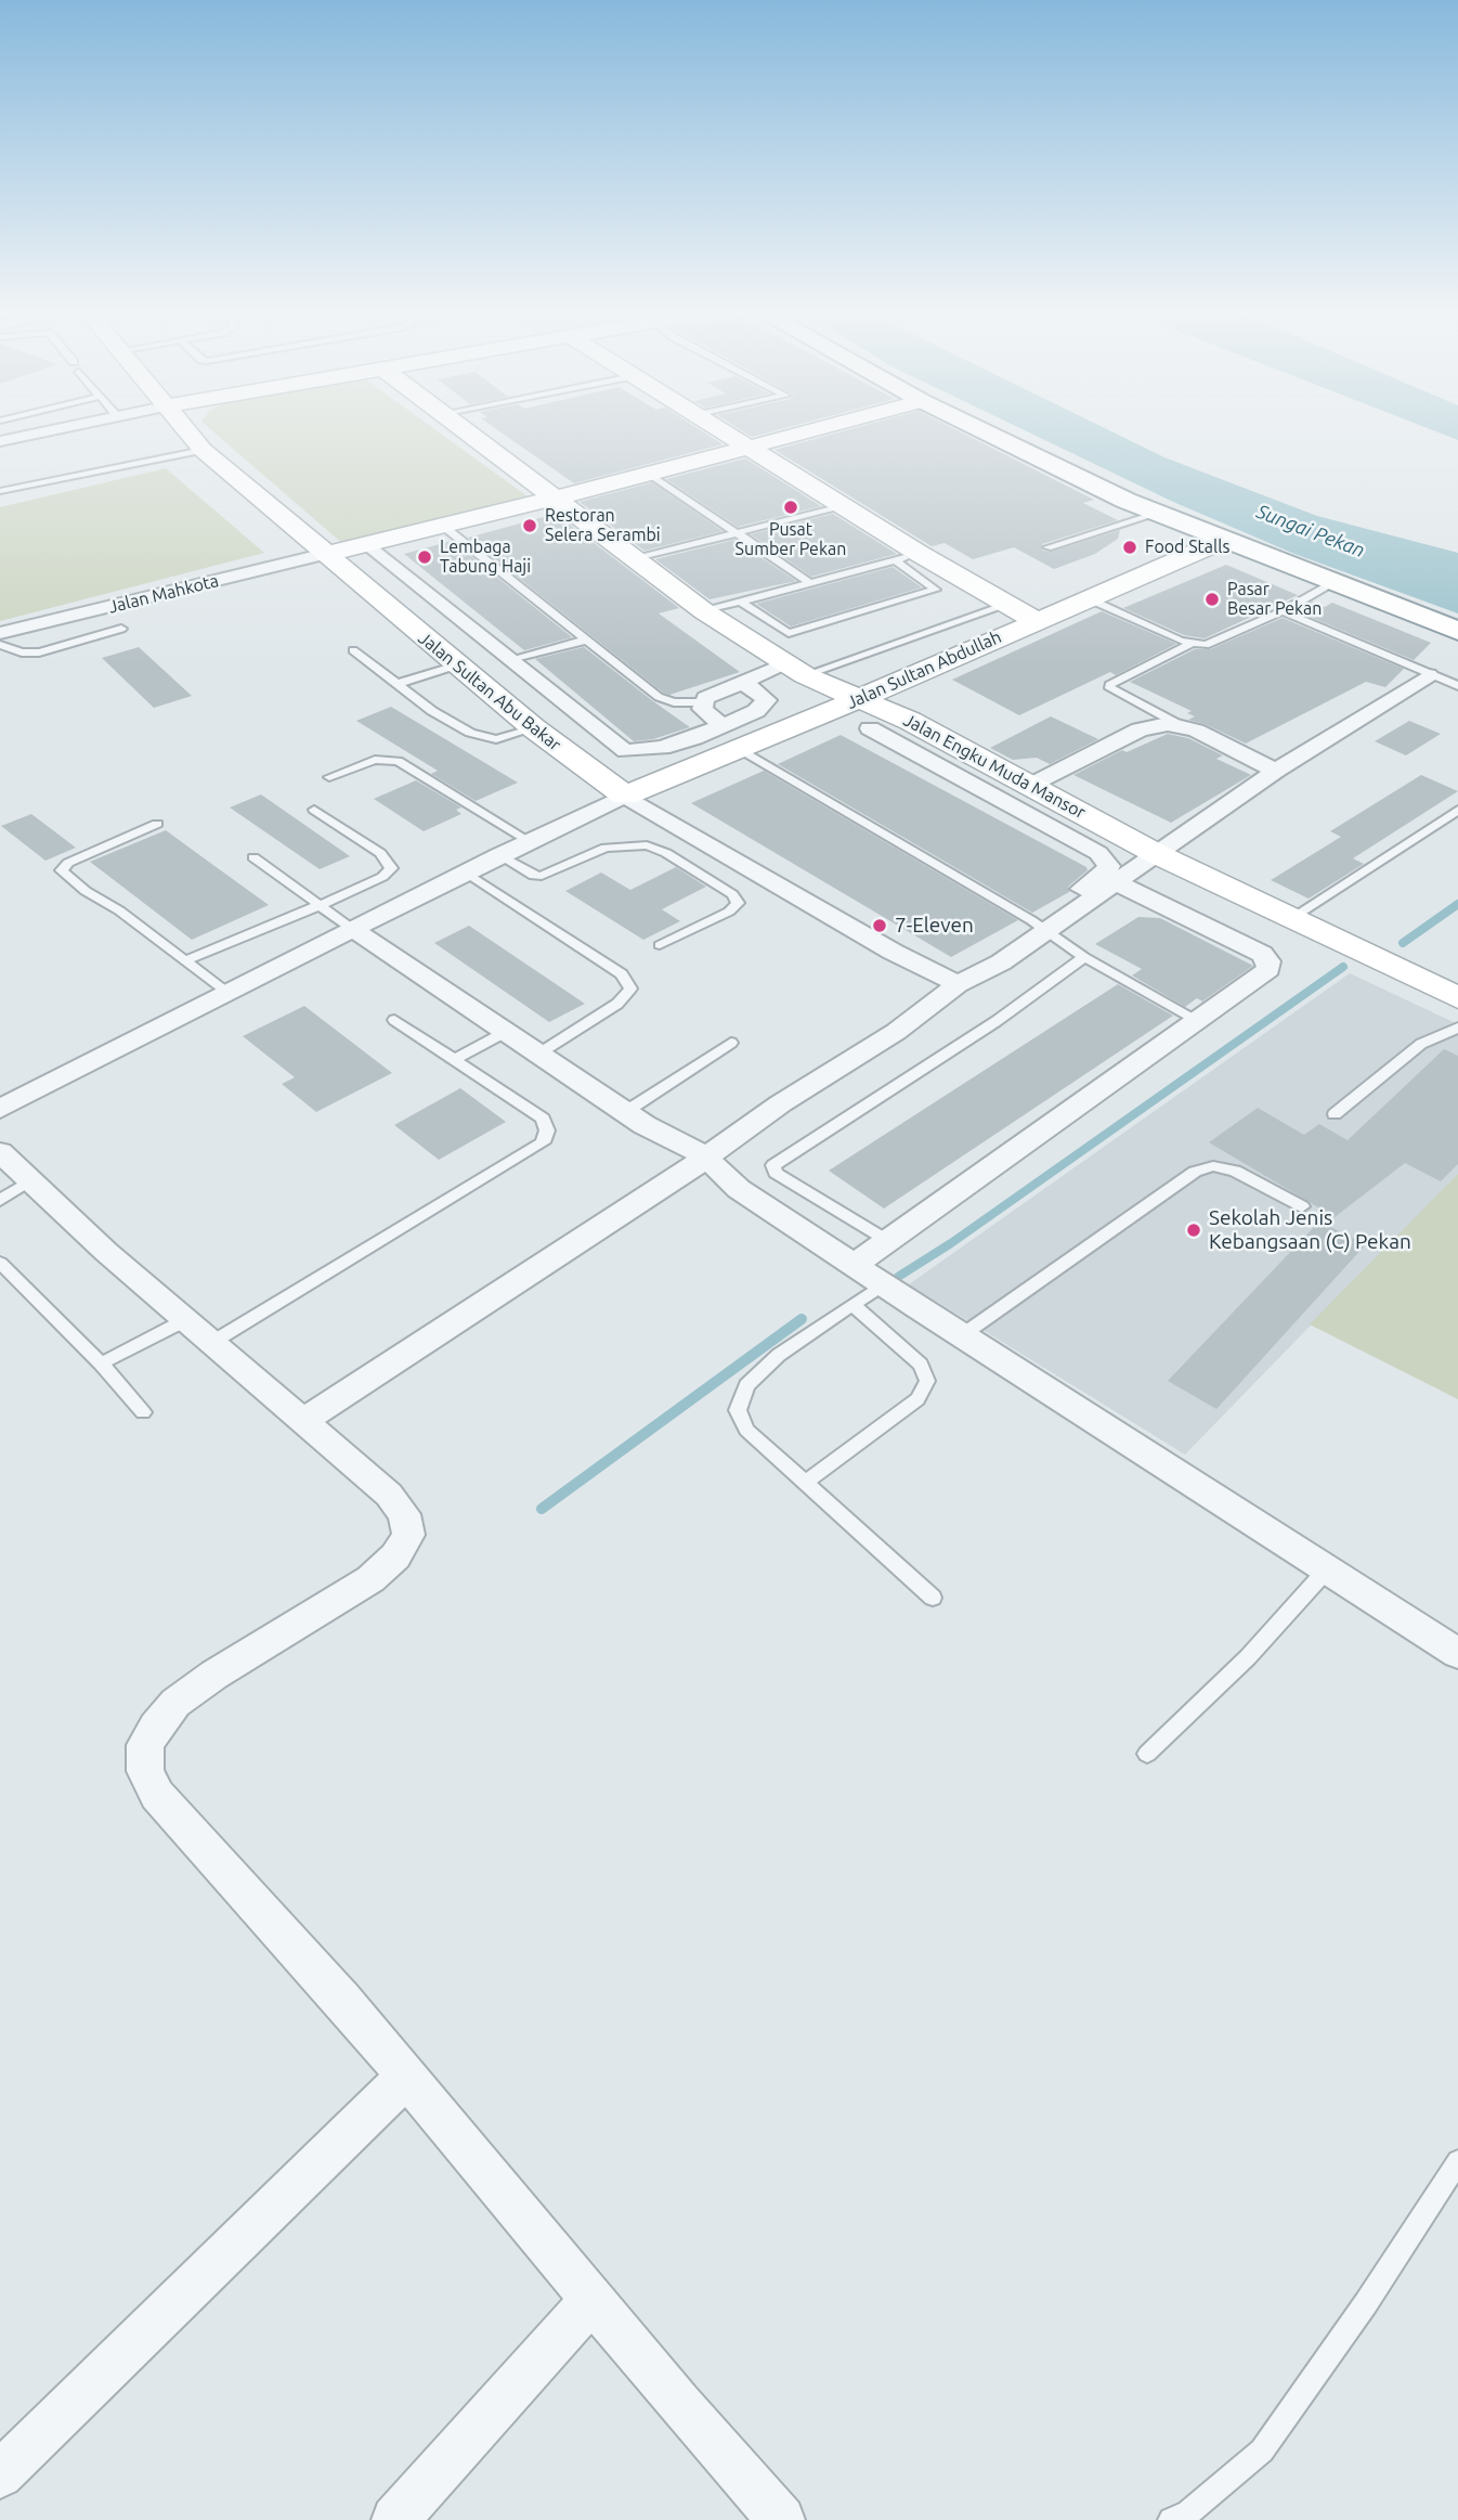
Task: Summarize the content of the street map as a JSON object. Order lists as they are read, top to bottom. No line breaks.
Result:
{"streets":{"street":["Jalan Mahkota","Jalan Sultan Abdullah","Jalan Sultan Abu Bakar","Jalan Engku Muda Mansor"]},"crossings":[["Jalan Mahkota","Jalan Sultan Abu Bakar"],["Jalan Sultan Abdullah","Jalan Sultan Abu Bakar"],["Jalan Sultan Abdullah","Jalan Engku Muda Mansor"]],"water":["Sungai Pekan"],"places":["Pusat Sumber Pekan","Restoran Selera Serambi","Food Stalls","Lembaga Tabung Haji","Pasar Besar Pekan","7-Eleven","Sekolah Jenis Kebangsaan (C) Pekan"]}
